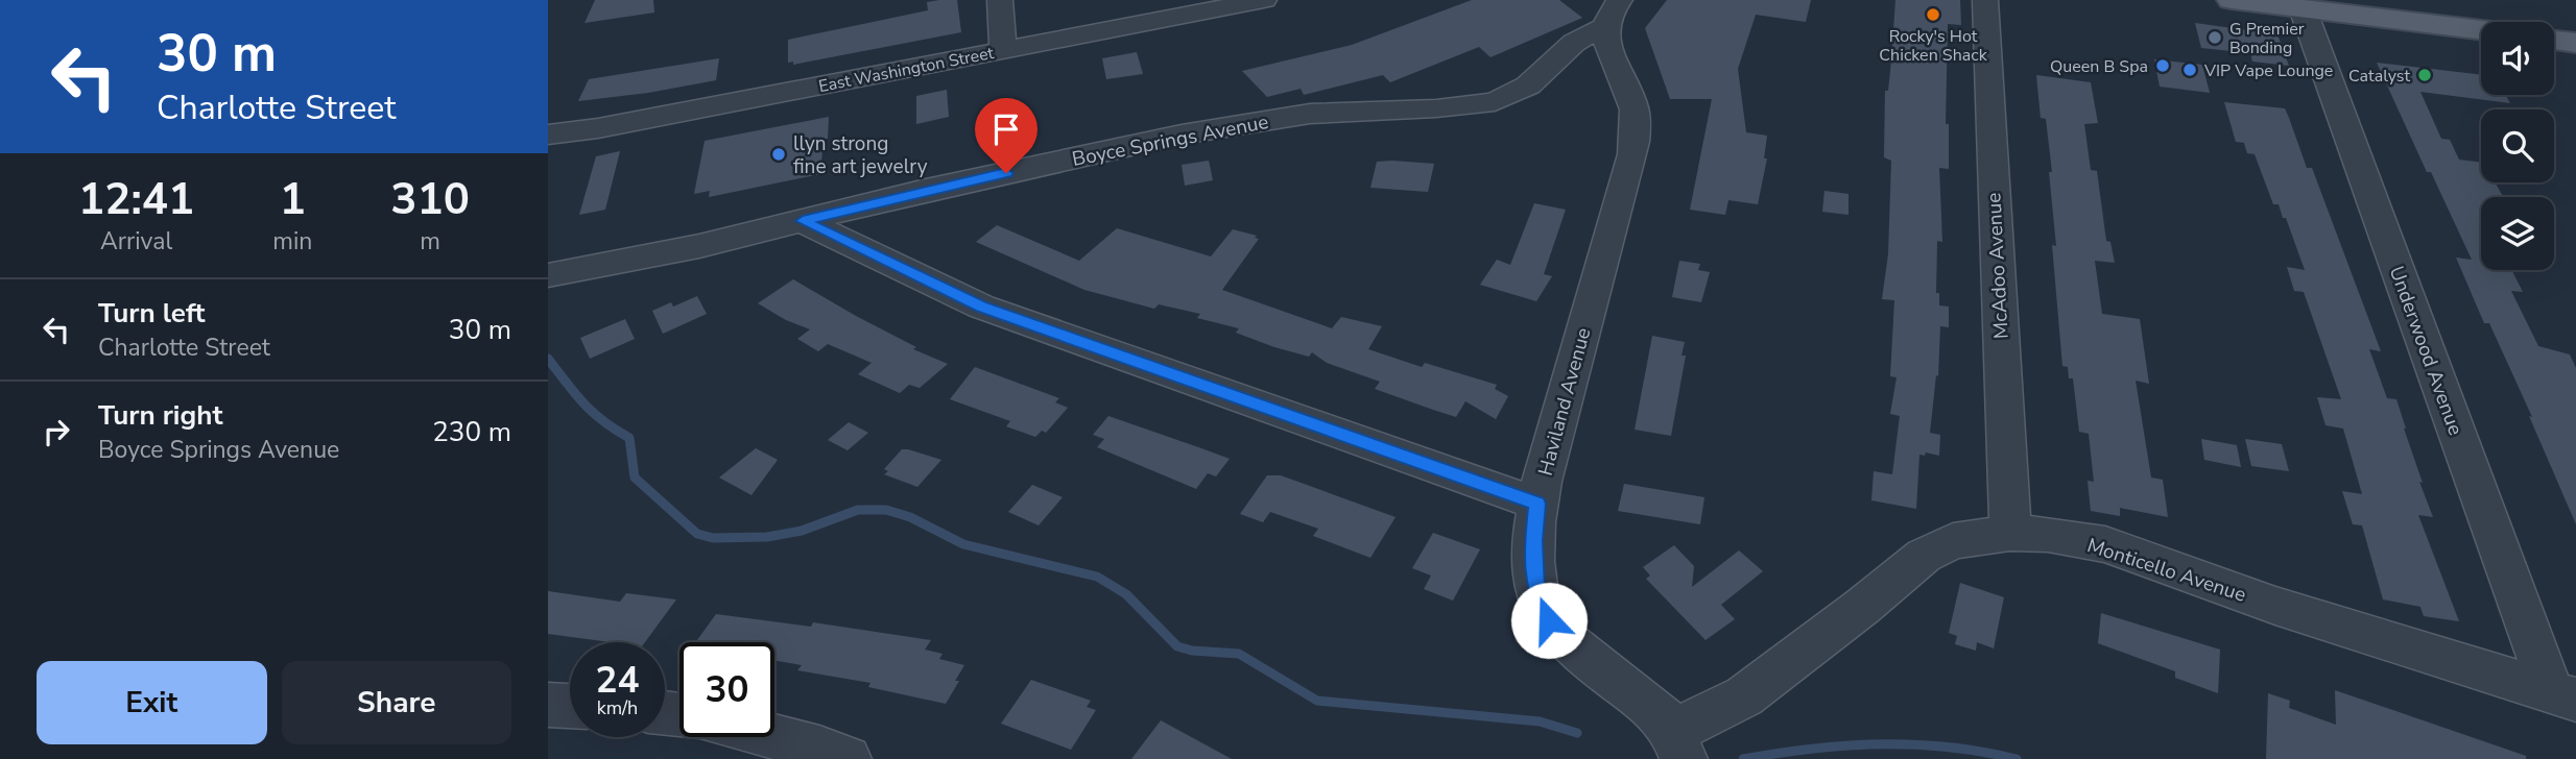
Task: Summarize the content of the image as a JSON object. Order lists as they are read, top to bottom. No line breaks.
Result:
{"streets":{"street":["East Washington Street","Boyce Springs Avenue","McAdoo Avenue","Underwood Avenue","Haviland Avenue","Monticello Avenue"]},"crossings":[["Boyce Springs Avenue","Haviland Avenue"],["McAdoo Avenue","Monticello Avenue"],["Underwood Avenue","Monticello Avenue"],["Haviland Avenue","Monticello Avenue"]],"places":["Rocky's Hot Chicken Shack","G Premier Bonding","Queen B Spa","VIP Vape Lounge","Catalyst","llyn strong fine art jewelry"],"page":{"turn":["30 m","Charlotte Street"],"eta":["12:41","Arrival","1","min","310","m"],"list":[{"name":"Turn left","note":"Charlotte Street","value":"30 m"},{"name":"Turn right","note":"Boyce Springs Avenue","value":"230 m"}],"speed":"24 km/h","limit":"30","buttons":["Exit","Share"]}}
